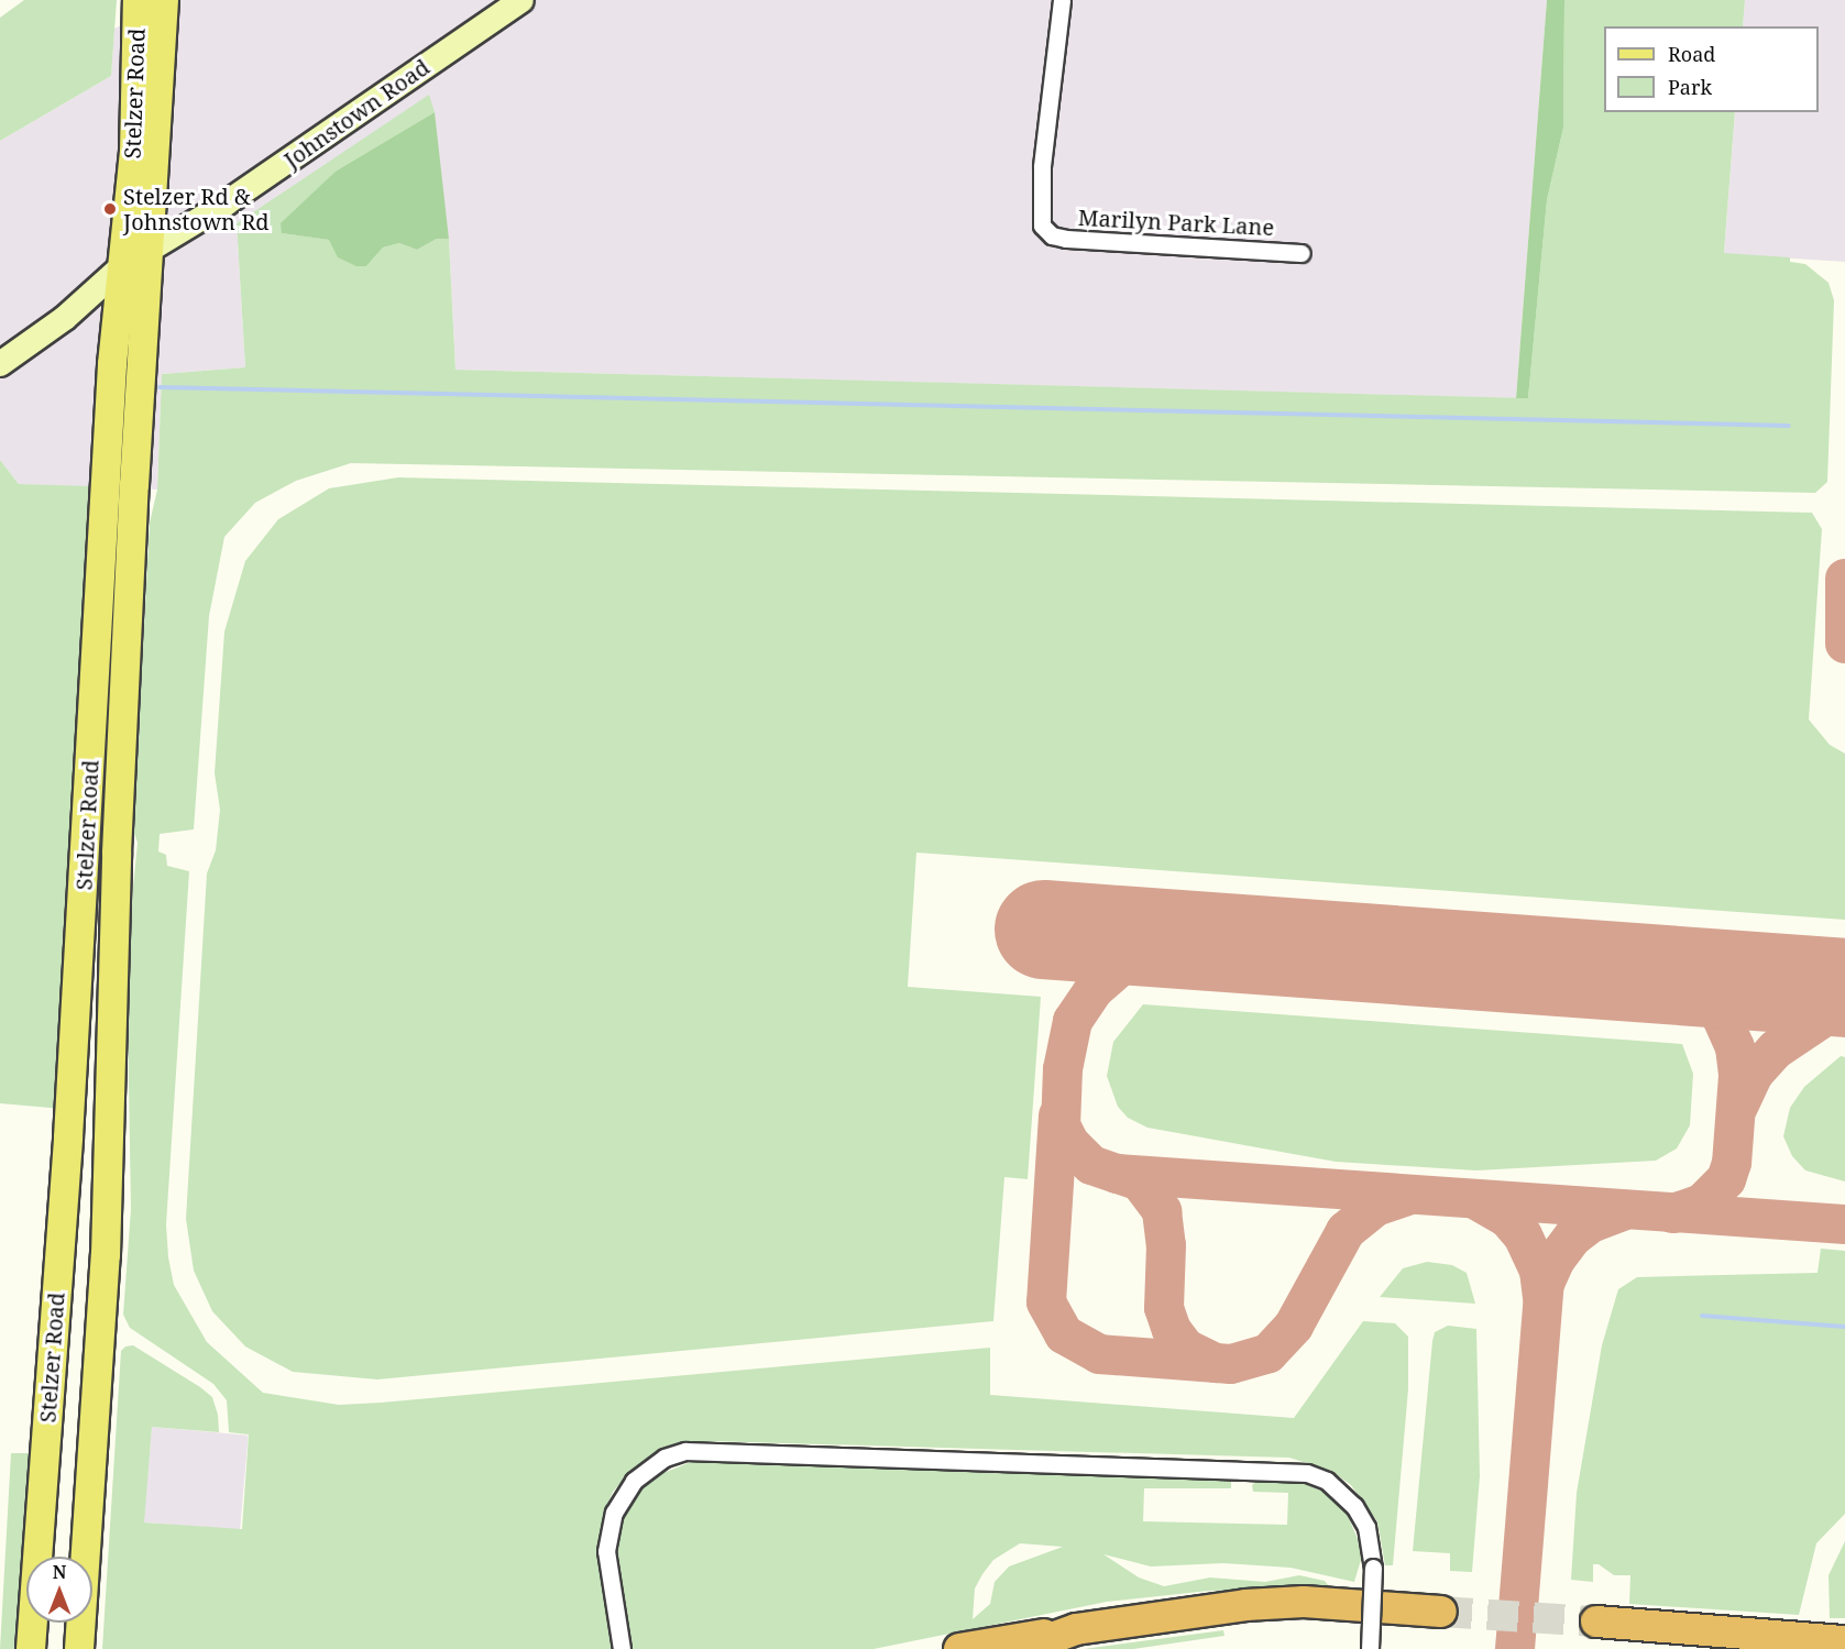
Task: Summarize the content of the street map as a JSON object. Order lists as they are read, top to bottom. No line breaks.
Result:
{"streets":{"main road":["Stelzer Road","Johnstown Road"],"street":["Marilyn Park Lane"]},"crossings":[["Stelzer Road","Johnstown Road"]],"places":["Stelzer Rd & Johnstown Rd"],"legend":["Road","Park"],"north":"top"}
